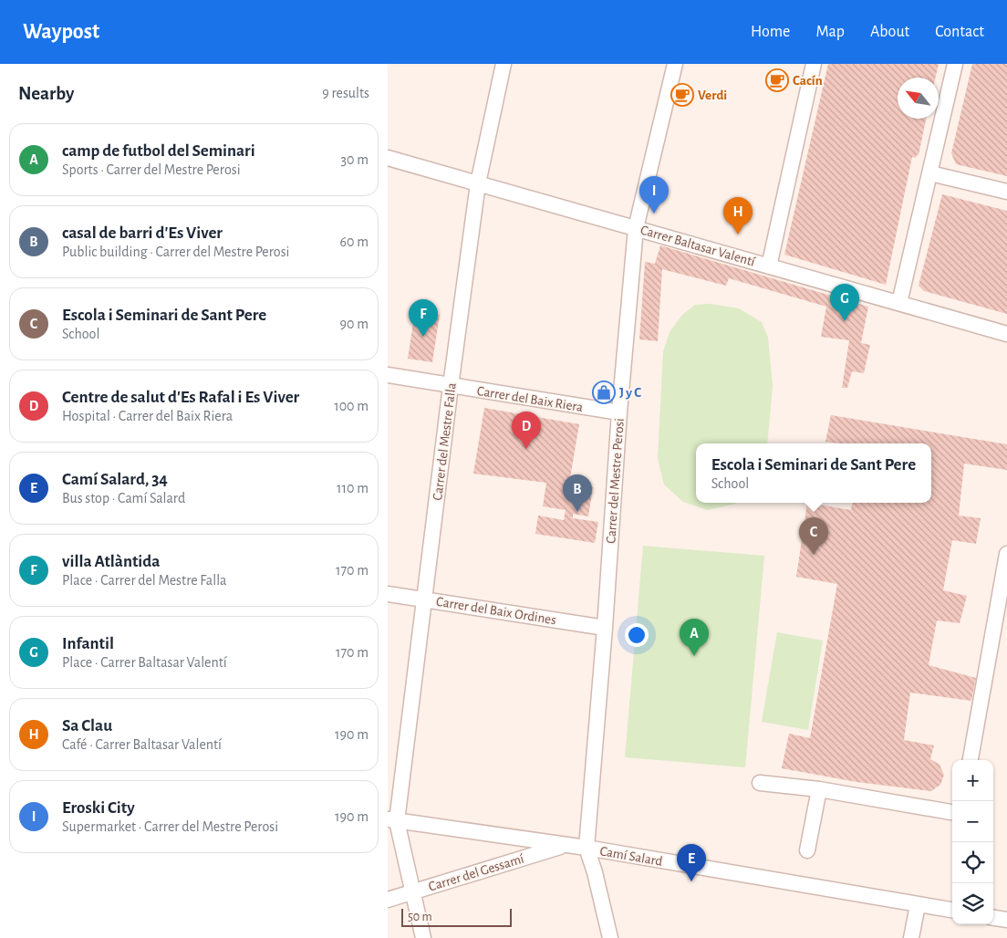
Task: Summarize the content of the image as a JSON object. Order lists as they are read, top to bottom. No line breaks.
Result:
{"streets":{"street":["Carrer Baltasar Valentí","Carrer del Baix Riera","Carrer del Mestre Falla","Carrer del Mestre Perosi","Carrer del Baix Ordines","Camí Salard","Carrer del Gessamí"]},"crossings":[["Carrer Baltasar Valentí","Carrer del Mestre Falla"],["Carrer Baltasar Valentí","Carrer del Mestre Perosi"],["Carrer del Baix Riera","Carrer del Mestre Falla"],["Carrer del Baix Riera","Carrer del Mestre Perosi"],["Carrer del Mestre Falla","Carrer del Baix Ordines"],["Carrer del Mestre Falla","Camí Salard"],["Carrer del Mestre Falla","Carrer del Gessamí"],["Carrer del Mestre Perosi","Carrer del Baix Ordines"],["Carrer del Mestre Perosi","Camí Salard"],["Camí Salard","Carrer del Gessamí"]],"places":{"cafe":["Cacín","Verdi"],"shop":["J y C"]},"scale_bar":"50 m","north":"top left","page":{"header":"Waypost","nav":["Home","Map","About","Contact"],"heading":["Nearby","9 results"],"list":[{"mark":"A","name":"camp de futbol del Seminari","note":"Sports · Carrer del Mestre Perosi","value":"30 m"},{"mark":"B","name":"casal de barri d'Es Viver","note":"Public building · Carrer del Mestre Perosi","value":"60 m"},{"mark":"C","name":"Escola i Seminari de Sant Pere","note":"School","value":"90 m"},{"mark":"D","name":"Centre de salut d'Es Rafal i Es Viver","note":"Hospital · Carrer del Baix Riera","value":"100 m"},{"mark":"E","name":"Camí Salard, 34","note":"Bus stop · Camí Salard","value":"110 m"},{"mark":"F","name":"villa Atlàntida","note":"Place · Carrer del Mestre Falla","value":"170 m"},{"mark":"G","name":"Infantil","note":"Place · Carrer Baltasar Valentí","value":"170 m"},{"mark":"H","name":"Sa Clau","note":"Café · Carrer Baltasar Valentí","value":"190 m"},{"mark":"I","name":"Eroski City","note":"Supermarket · Carrer del Mestre Perosi","value":"190 m"}],"pins":["I","H","G","F","D","B","C","A","E"],"popup":["Escola i Seminari de Sant Pere","School"],"map_buttons":["+","−"],"scale":"50 m"}}
